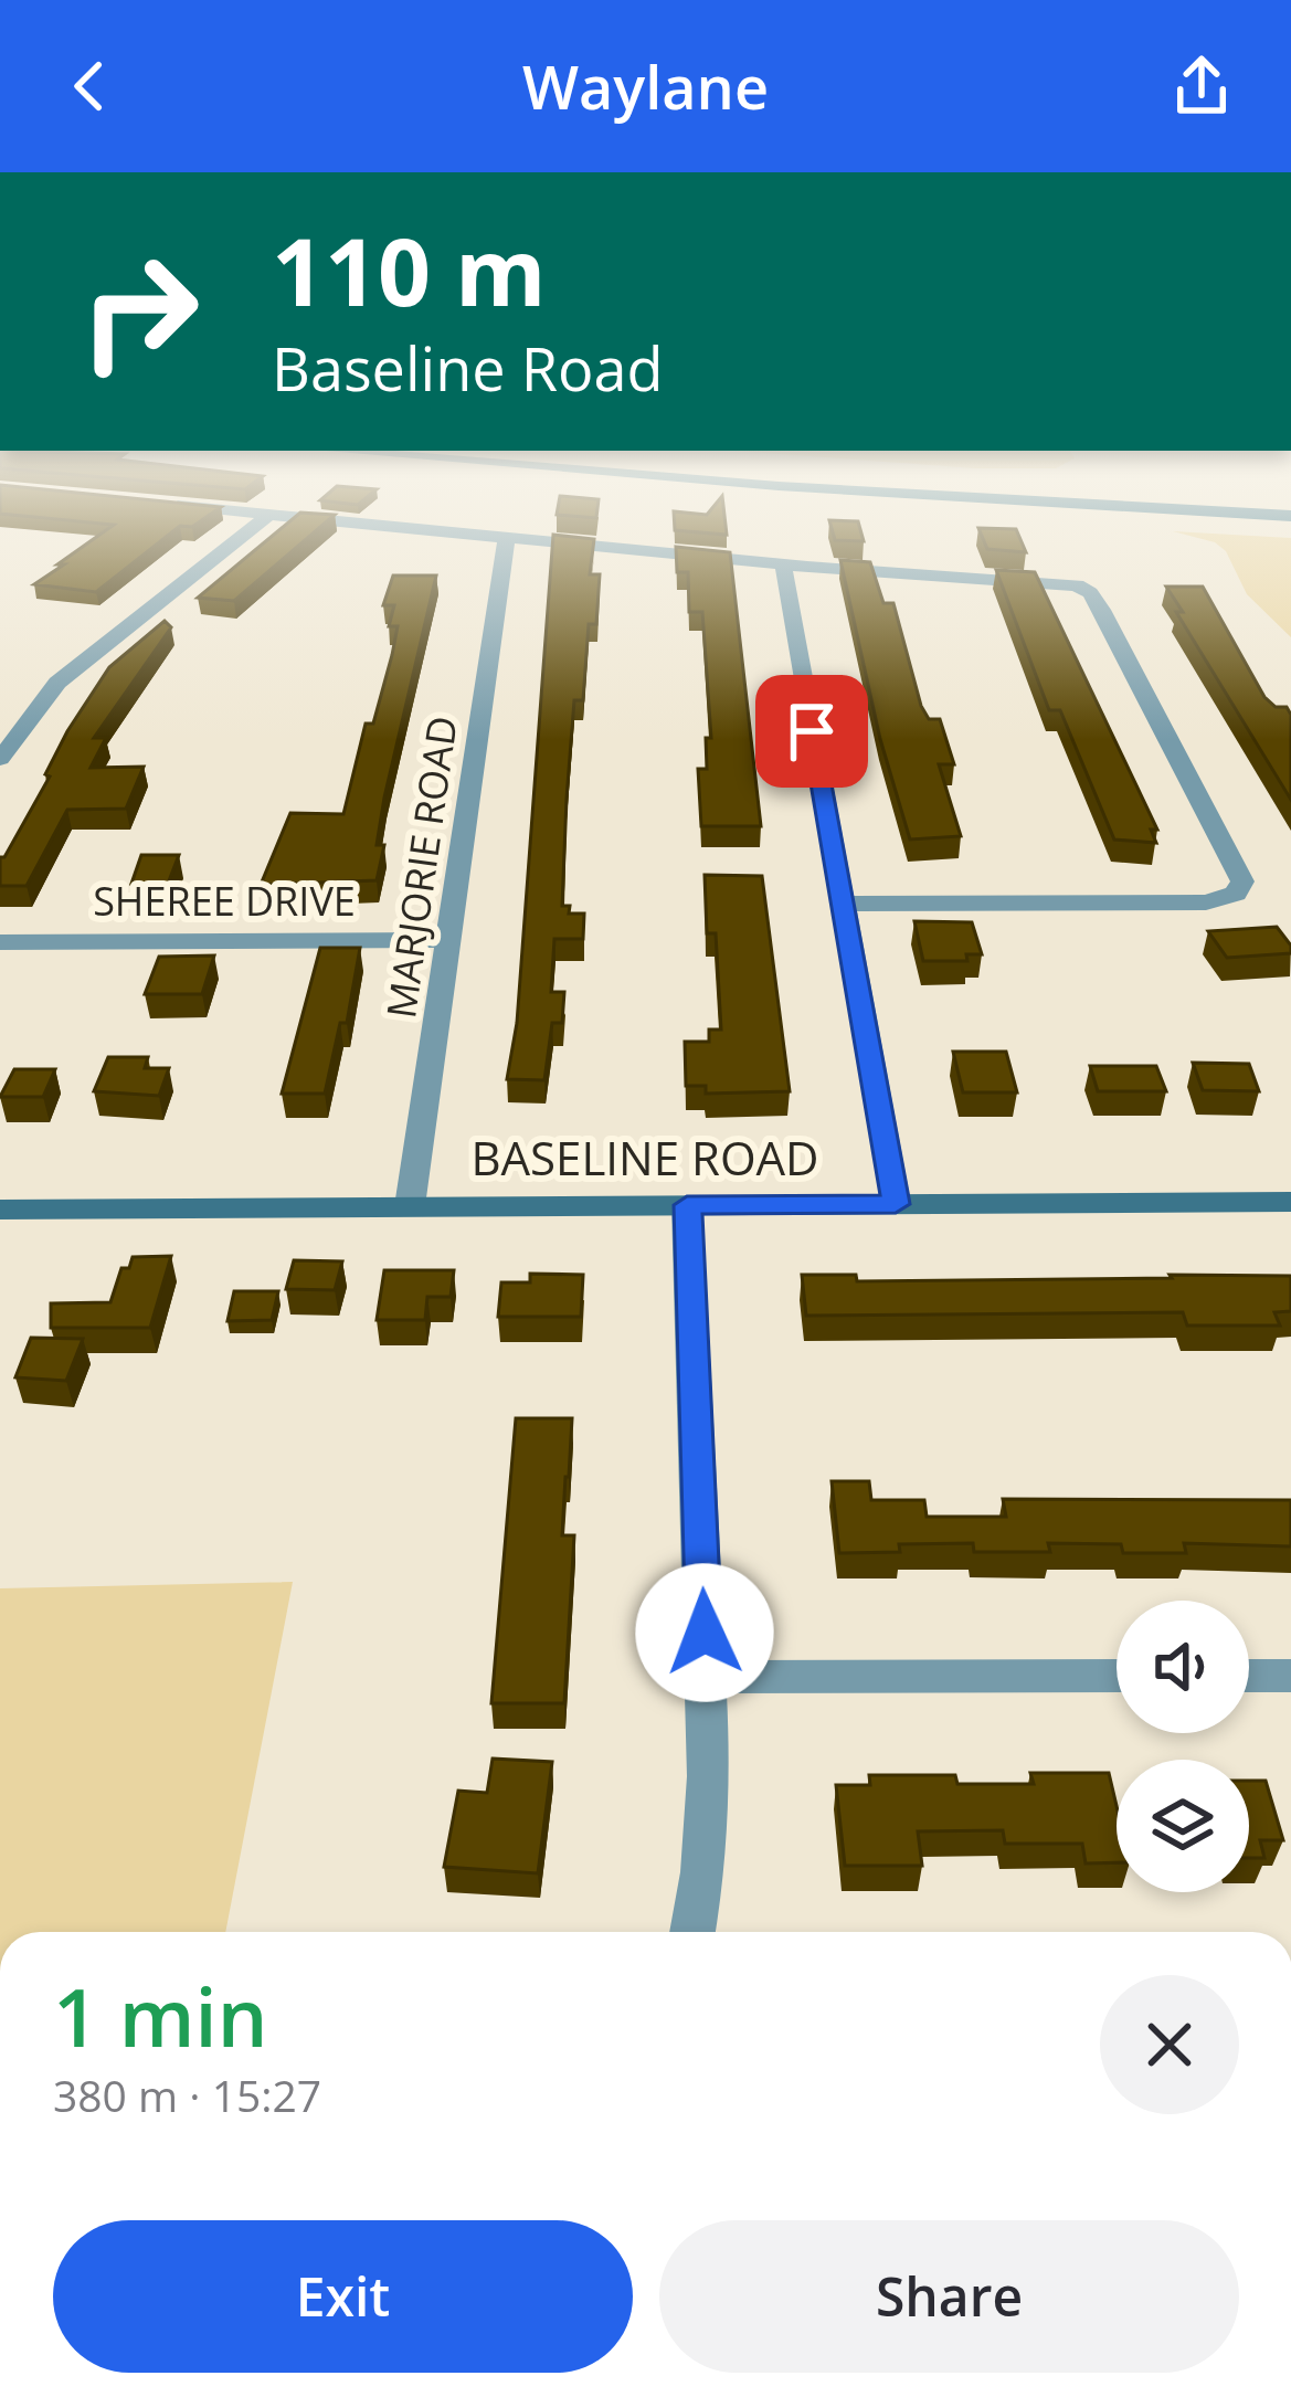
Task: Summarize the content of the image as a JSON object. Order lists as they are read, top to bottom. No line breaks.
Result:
{"streets":{"main road":["BASELINE ROAD"],"street":["MARJORIE ROAD","SHEREE DRIVE"]},"crossings":[["MARJORIE ROAD","SHEREE DRIVE"],["MARJORIE ROAD","BASELINE ROAD"]],"page":{"header":"Waylane","turn":["110 m","Baseline Road"],"heading":["1 min","380 m · 15:27"],"buttons":["Exit","Share"]}}
